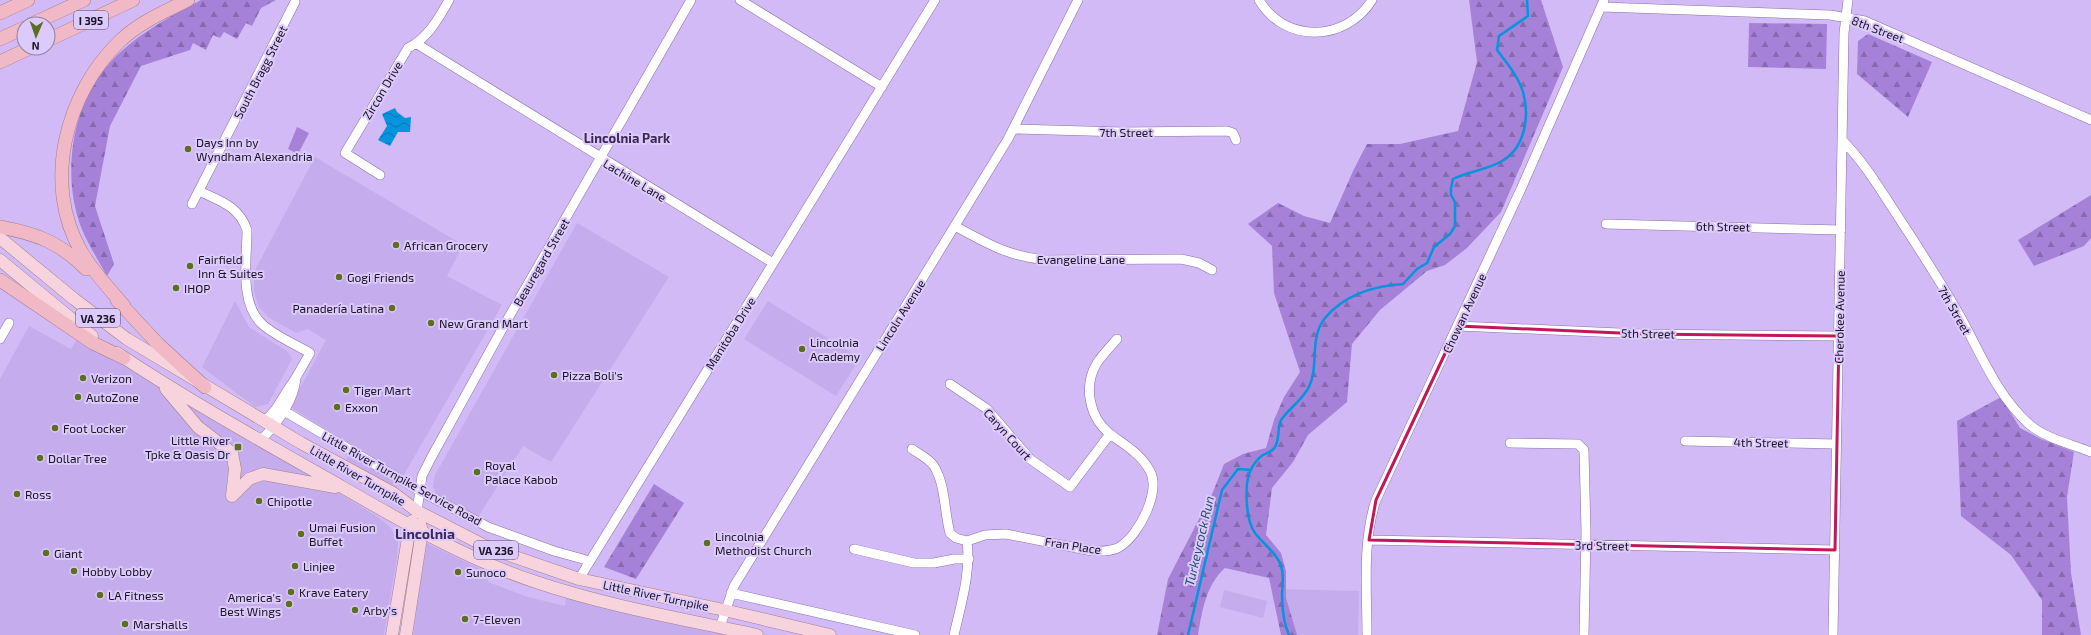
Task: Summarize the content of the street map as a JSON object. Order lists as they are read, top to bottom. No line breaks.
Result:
{"streets":{"highway":["I 395"],"main road":["Beauregard Street","VA 236","Little River Turnpike"],"street":["8th Street","South Bragg Street","Zircon Drive","7th Street","Lachine Lane","6th Street","Evangeline Lane","Chowan Avenue","Lincoln Avenue","Cherokee Avenue","Manitoba Drive","5th Street","Caryn Court","4th Street","Little River Turnpike Service Road","Fran Place","3rd Street"]},"crossings":[["8th Street","Chowan Avenue"],["8th Street","Cherokee Avenue"],["Zircon Drive","Lachine Lane"],["7th Street","Lincoln Avenue"],["7th Street","Cherokee Avenue"],["Lachine Lane","Beauregard Street"],["Lachine Lane","Manitoba Drive"],["6th Street","Cherokee Avenue"],["Evangeline Lane","Lincoln Avenue"],["Beauregard Street","Little River Turnpike"],["Beauregard Street","Little River Turnpike Service Road"],["Chowan Avenue","5th Street"],["Chowan Avenue","3rd Street"],["Lincoln Avenue","Little River Turnpike"],["Cherokee Avenue","5th Street"],["Cherokee Avenue","4th Street"],["Cherokee Avenue","3rd Street"],["Manitoba Drive","Little River Turnpike"],["Manitoba Drive","Little River Turnpike Service Road"],["Caryn Court","Fran Place"]],"districts":["Lincolnia Park","Lincolnia"],"water":["Turkeycock Run"],"places":{"other":["Days Inn by Wyndham Alexandria","African Grocery","Fairfield Inn & Suites","Gogi Friends","IHOP","Panadería Latina","New Grand Mart","Lincolnia Academy","Pizza Boli's","Verizon","Tiger Mart","AutoZone","Exxon","Foot Locker","Dollar Tree","Royal Palace Kabob","Ross","Chipotle","Umai Fusion Buffet","Lincolnia Methodist Church","Giant","Linjee","Hobby Lobby","Sunoco","Krave Eatery","LA Fitness","America's Best Wings","Arby's","7-Eleven","Marshalls"],"transit":["Little River Tpke & Oasis Dr"]},"north":"bottom"}
